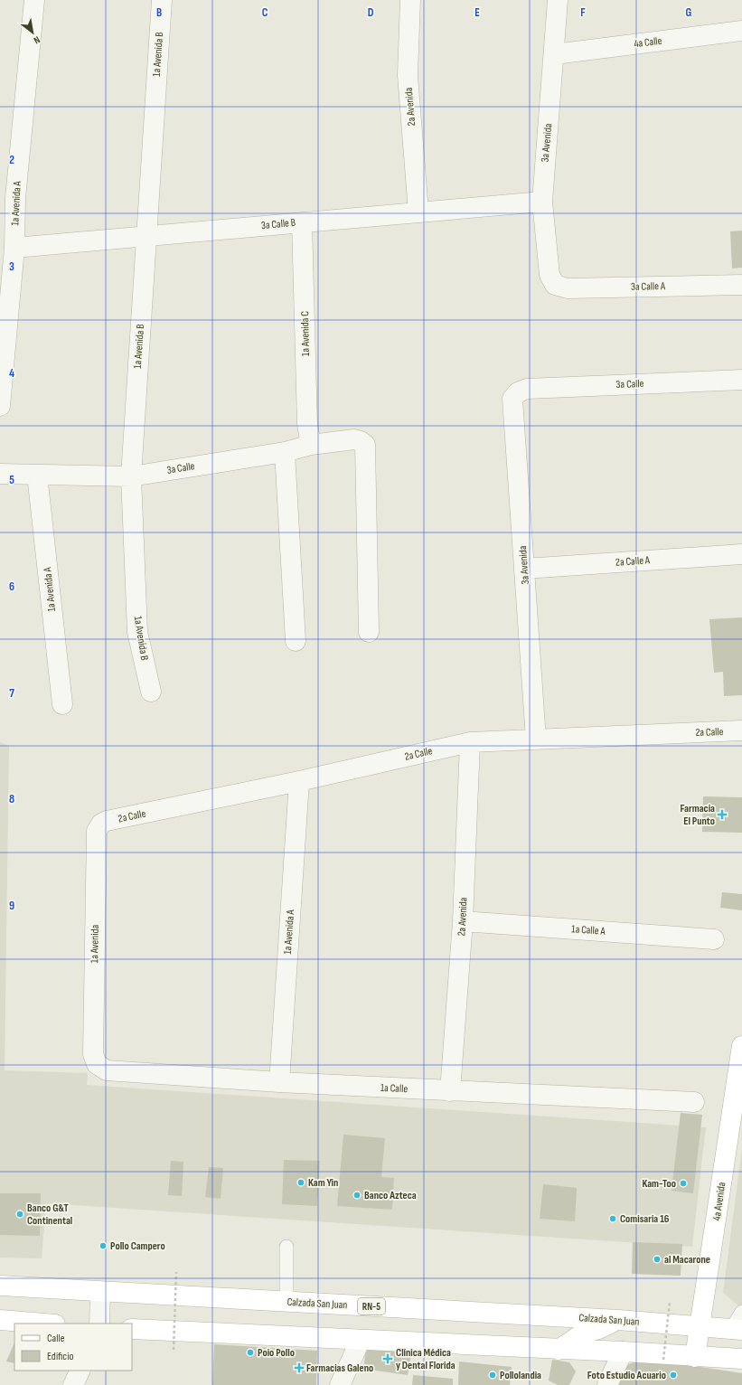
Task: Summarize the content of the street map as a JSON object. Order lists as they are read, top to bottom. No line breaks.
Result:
{"streets":{"main road":["4a Avenida","Calzada San Juan","RN-5"],"street":["4a Calle","1a Avenida B","2a Avenida","3a Avenida","1a Avenida A","3a Calle B","3a Calle A","1a Avenida C","3a Calle","2a Calle A","2a Calle","1a Calle A","1a Avenida","1a Calle"]},"crossings":[["4a Calle","3a Avenida"],["1a Avenida B","3a Calle B"],["1a Avenida B","3a Calle"],["2a Avenida","3a Calle B"],["2a Avenida","2a Calle"],["2a Avenida","1a Calle A"],["2a Avenida","1a Calle"],["3a Avenida","3a Calle B"],["3a Avenida","3a Calle A"],["3a Avenida","3a Calle"],["3a Avenida","2a Calle A"],["3a Avenida","2a Calle"],["1a Avenida A","3a Calle B"],["1a Avenida A","3a Calle"],["1a Avenida A","2a Calle"],["1a Avenida A","1a Calle"],["3a Calle B","1a Avenida C"],["1a Avenida C","3a Calle"],["2a Calle","1a Avenida"],["1a Avenida","1a Calle"],["4a Avenida","Calzada San Juan"]],"places":{"health":["Farmacia El Punto","Clínica Médica y Dental Florida","Farmacias Galeno"],"other":["Kam Yin","Kam-Too","Banco Azteca","Banco G&T Continental","Comisaria 16","Pollo Campero","al Macarone","Poio Pollo","Pollolandia","Foto Estudio Acuario"]},"legend":["Calle","Edificio"],"north":"bottom right","grid":{"columns":["B","C","D","E","F","G"],"rows":["2","3","4","5","6","7","8","9"]}}
